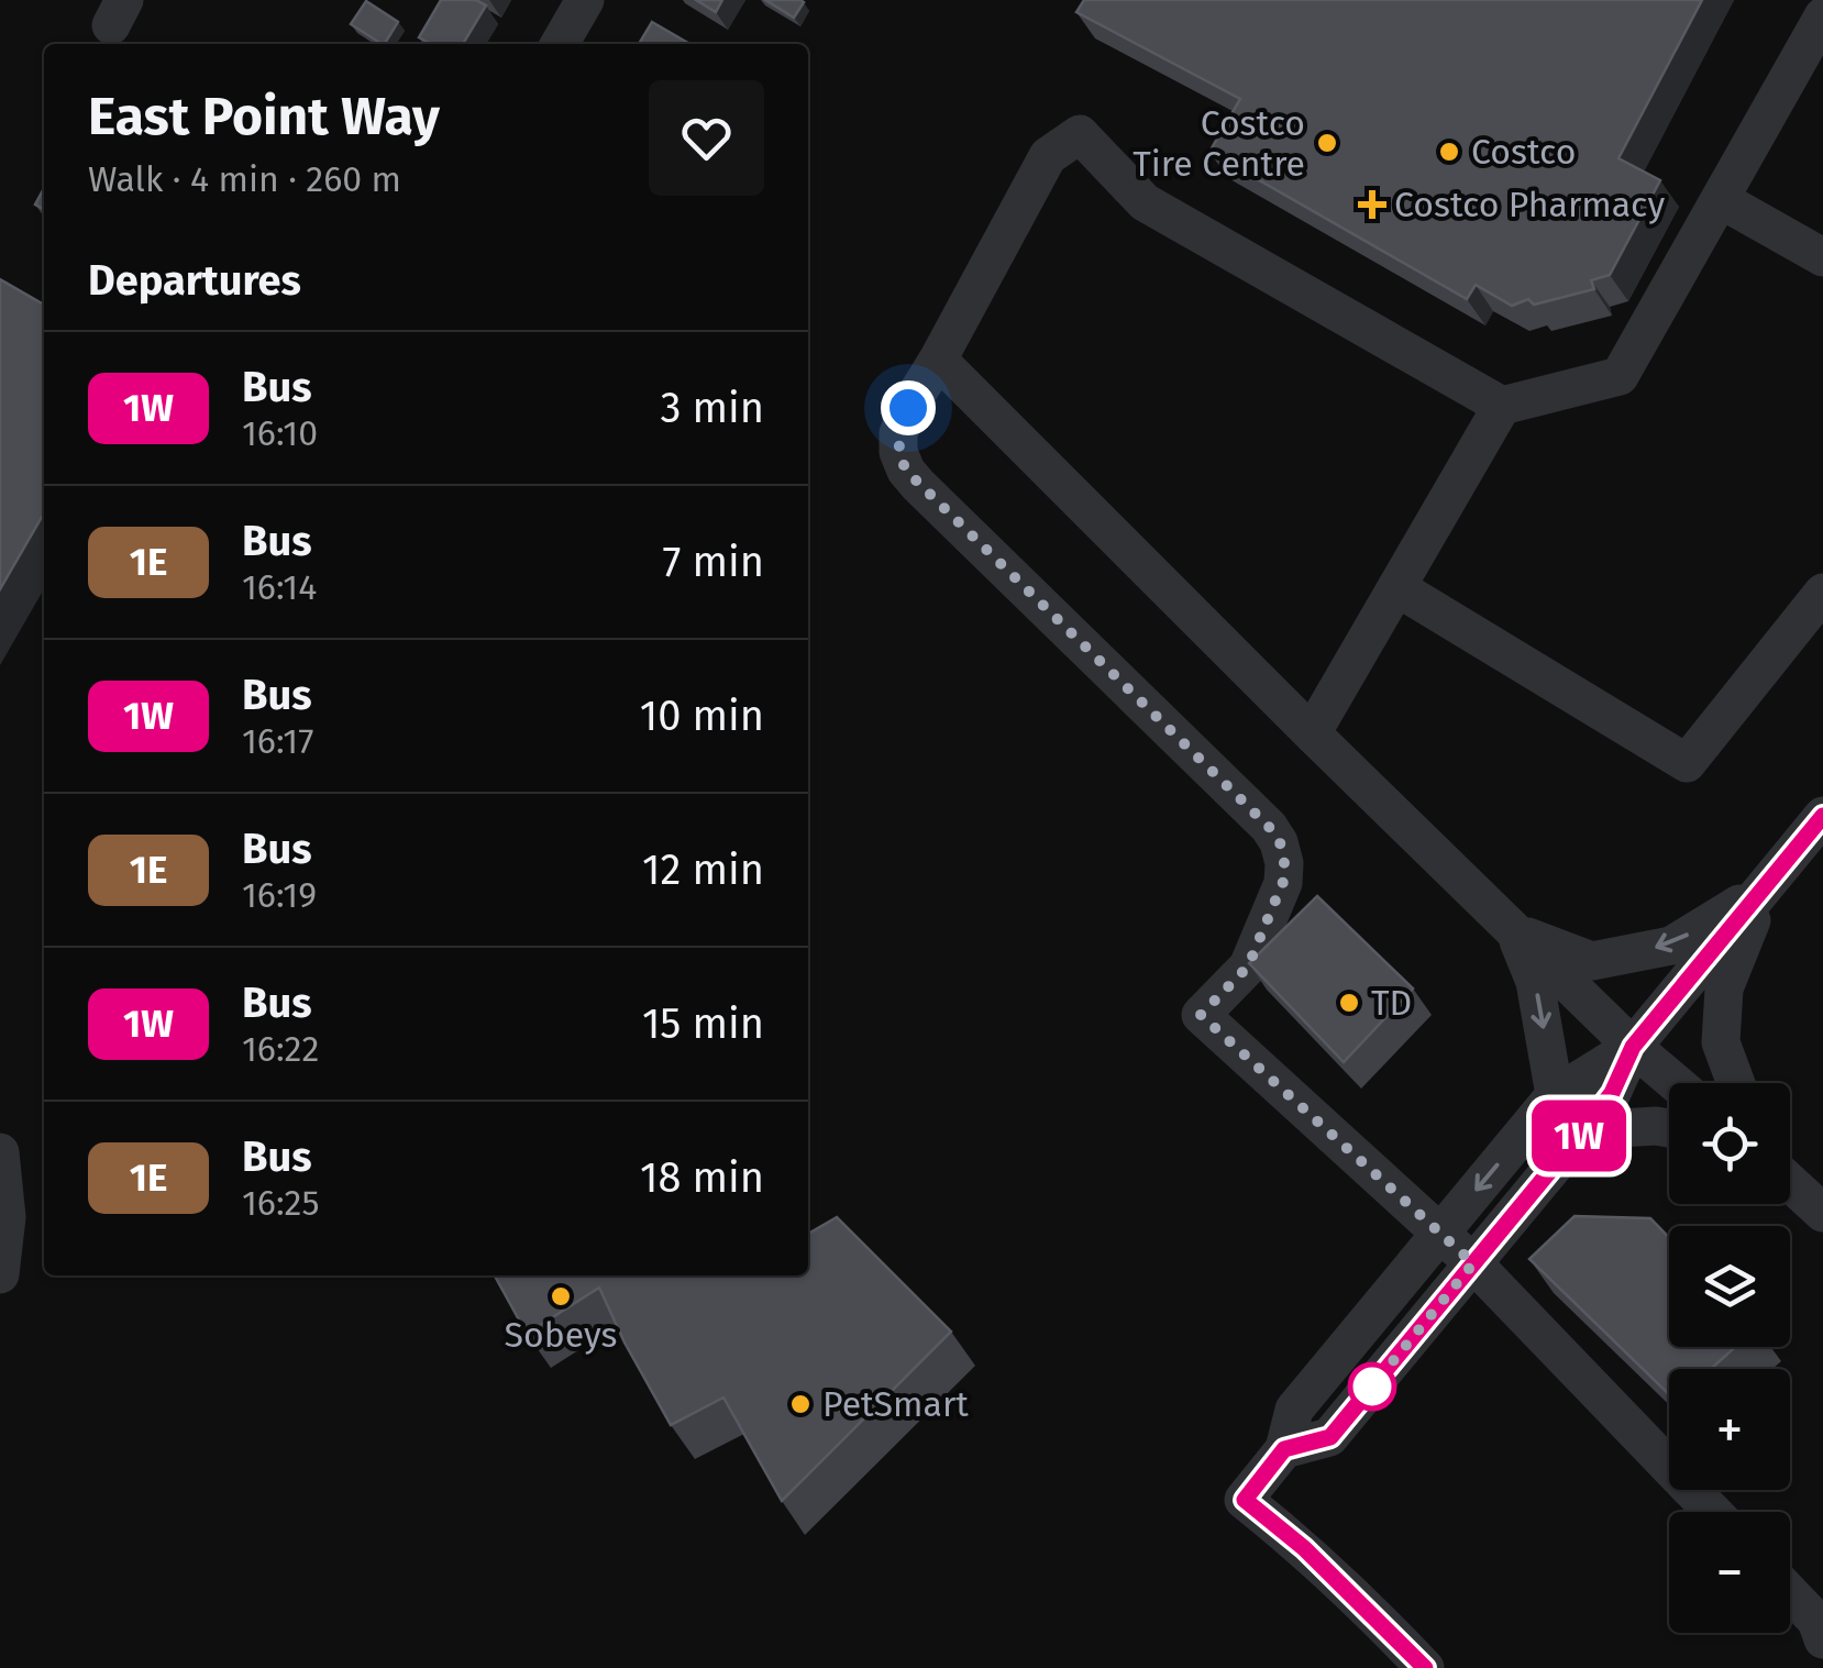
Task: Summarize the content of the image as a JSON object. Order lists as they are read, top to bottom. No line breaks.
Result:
{"places":{"other":["Costco Tire Centre","Costco","TD","Sobeys","PetSmart"],"health":["Costco Pharmacy"]},"lines":["bus line 1W"],"page":{"on_map":"1W","heading":[["East Point Way","Walk · 4 min · 260 m"],"Departures"],"list":[{"mark":"1W","name":"Bus","note":"16:10","value":"3 min"},{"mark":"1E","name":"Bus","note":"16:14","value":"7 min"},{"mark":"1W","name":"Bus","note":"16:17","value":"10 min"},{"mark":"1E","name":"Bus","note":"16:19","value":"12 min"},{"mark":"1W","name":"Bus","note":"16:22","value":"15 min"},{"mark":"1E","name":"Bus","note":"16:25","value":"18 min"}],"map_buttons":["+","−"]}}
